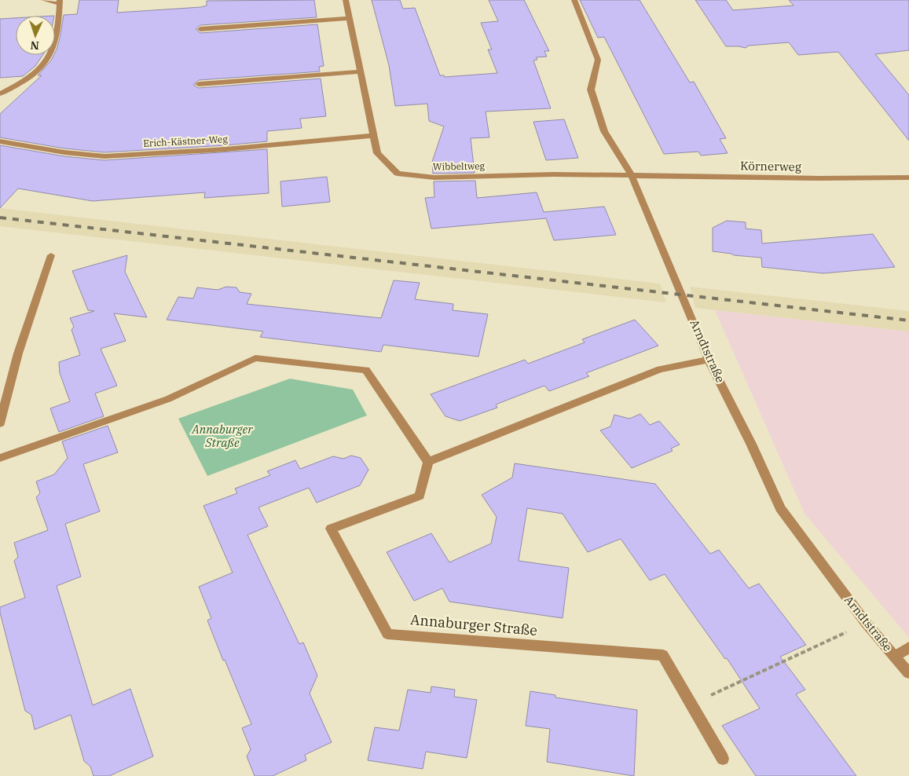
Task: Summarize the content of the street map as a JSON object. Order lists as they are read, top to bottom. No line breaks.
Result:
{"streets":{"street":["Erich-Kästner-Weg","Wibbeltweg","Körnerweg","Arndtstraße","Annaburger Straße"]},"crossings":[["Erich-Kästner-Weg","Wibbeltweg"],["Wibbeltweg","Körnerweg"],["Wibbeltweg","Arndtstraße"],["Körnerweg","Arndtstraße"]],"parks":["Annaburger Straße"],"north":"bottom"}
